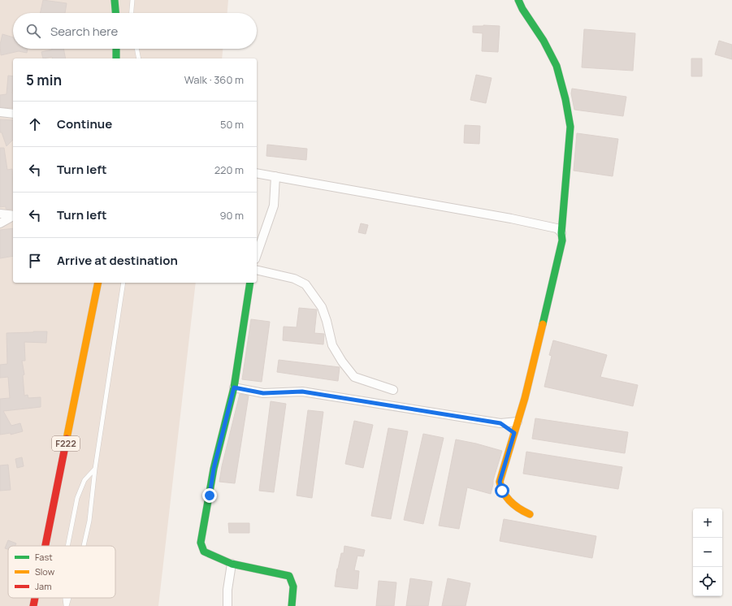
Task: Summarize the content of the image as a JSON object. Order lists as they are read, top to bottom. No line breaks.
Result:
{"streets":{"street":["F222"]},"legend":["Fast","Slow","Jam"],"page":{"search":"Search here","heading":["5 min","Walk · 360 m"],"list":[["Continue","50 m"],["Turn left","220 m"],["Turn left","90 m"],"Arrive at destination"],"map_buttons":["+","−"]}}
